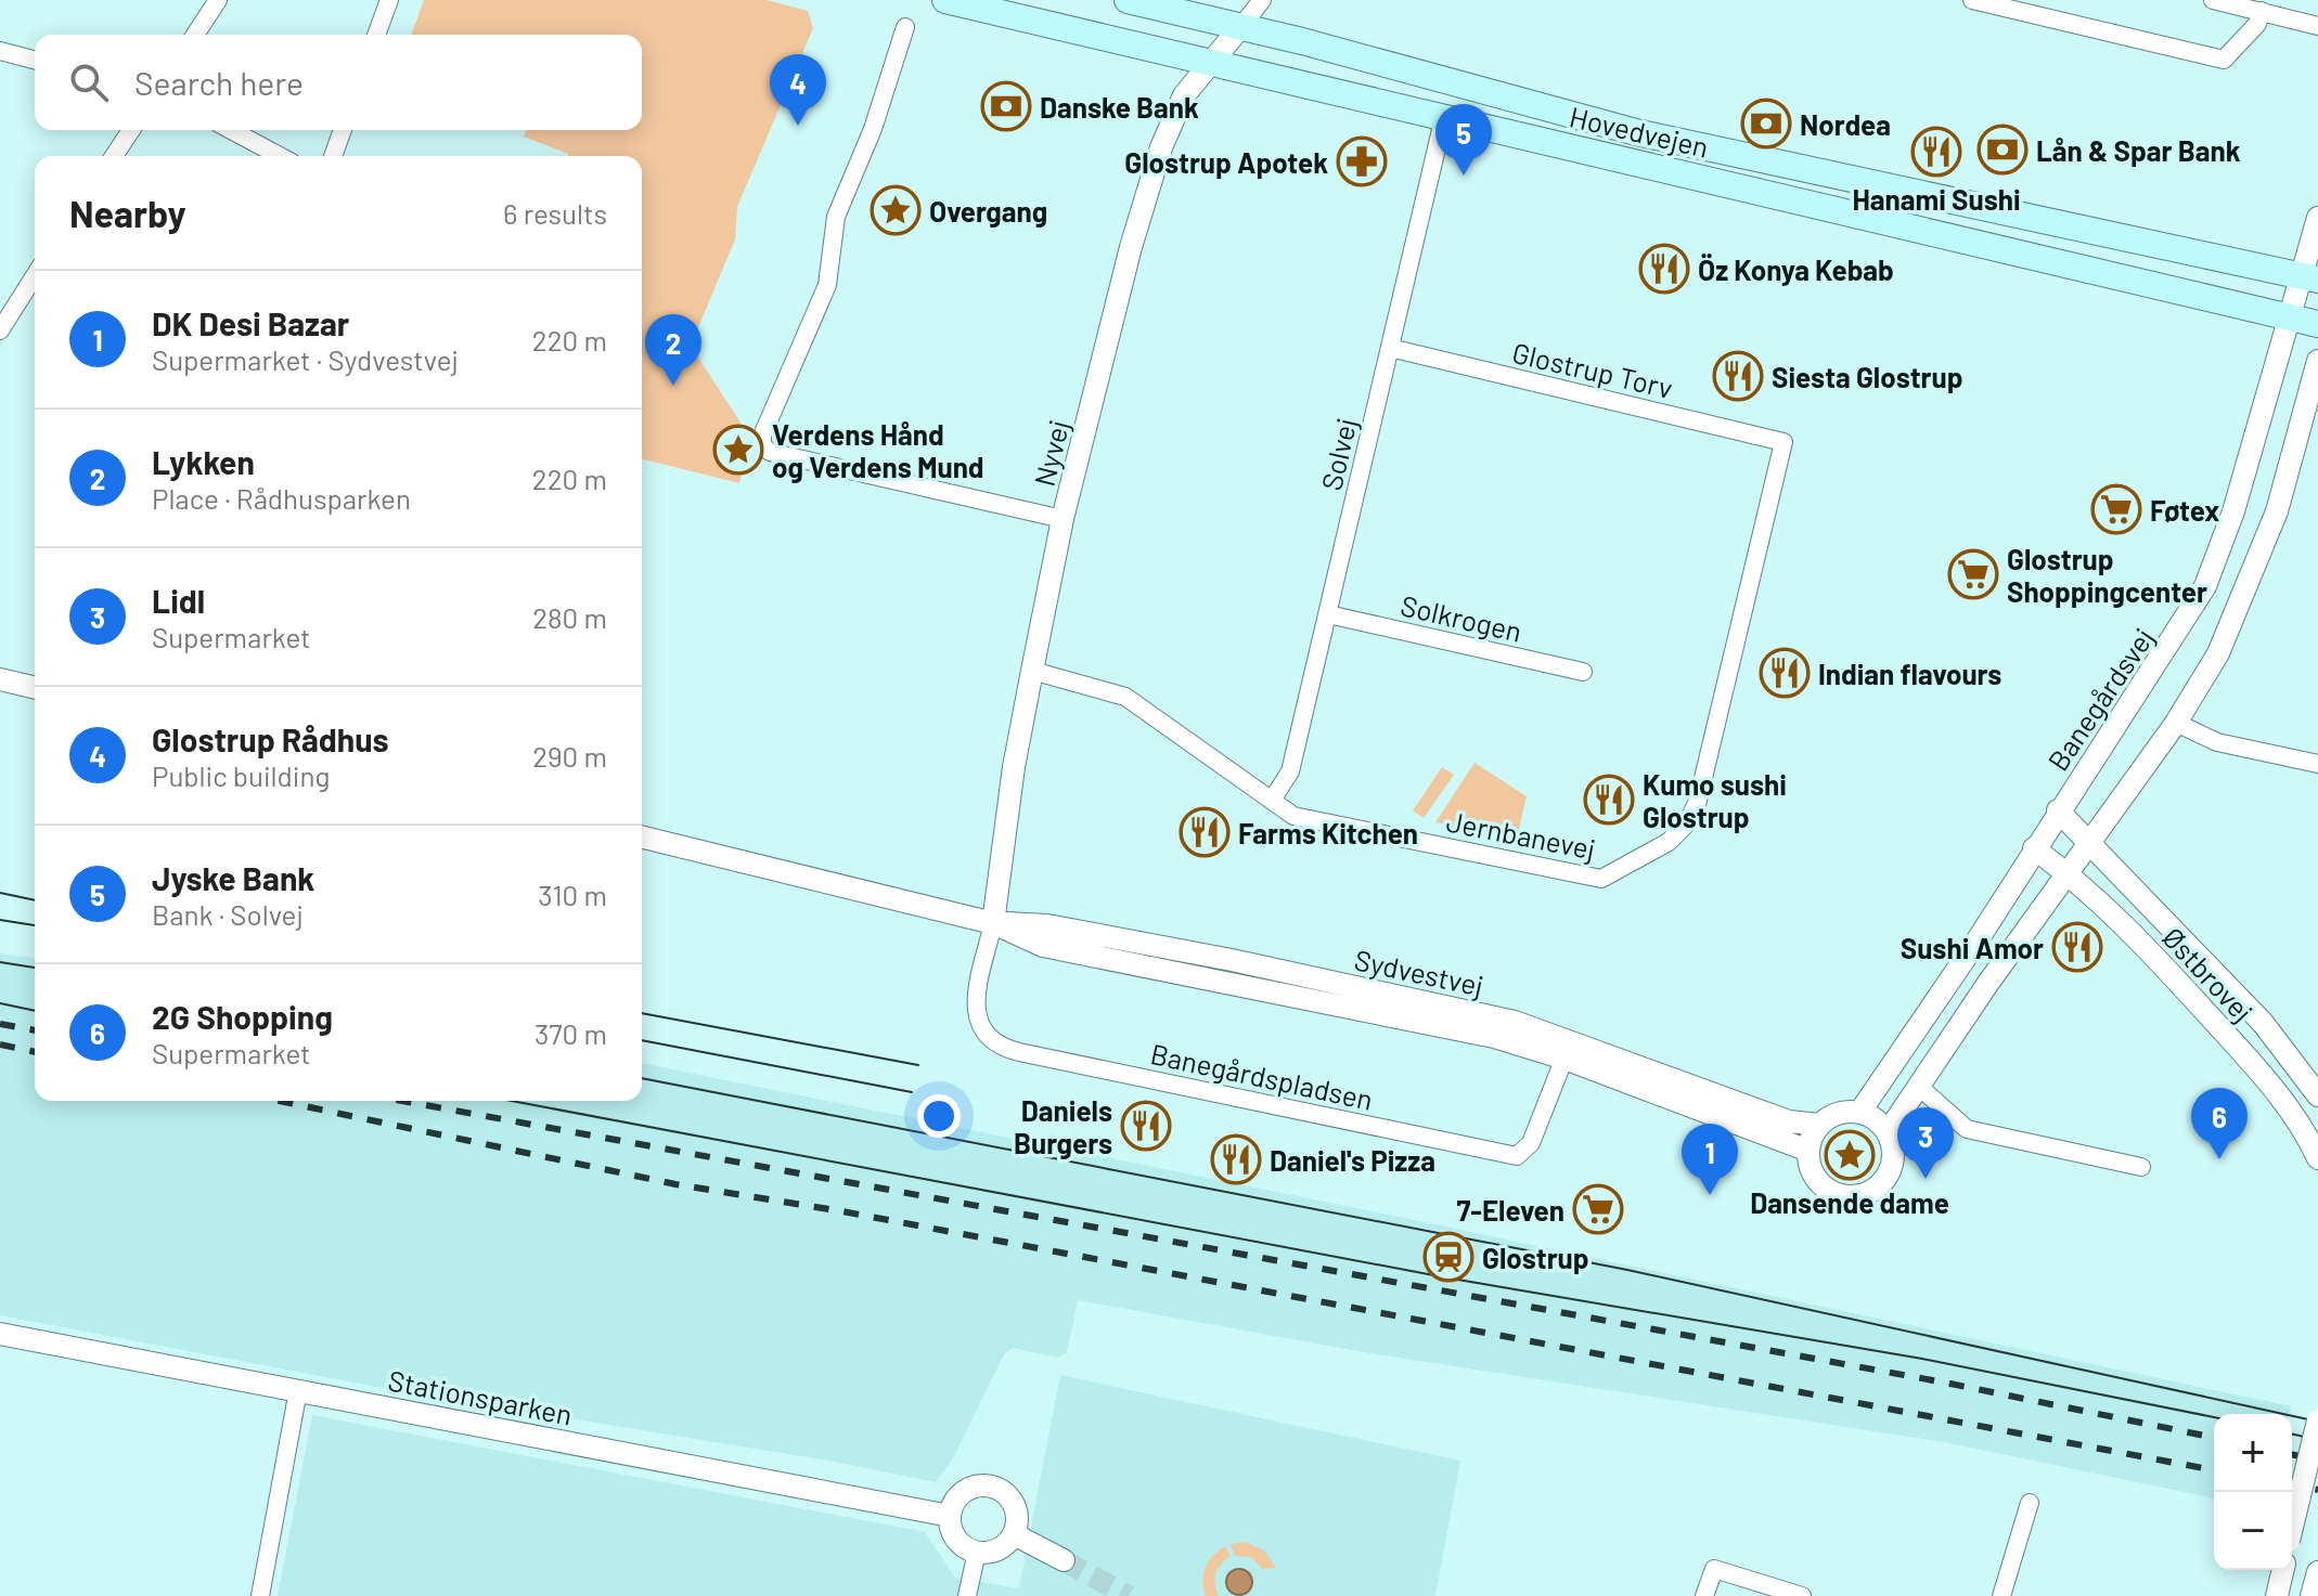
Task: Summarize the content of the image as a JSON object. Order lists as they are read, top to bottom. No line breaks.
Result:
{"streets":{"main road":["Hovedvejen"],"street":["Glostrup Torv","Nyvej","Solvej","Solkrogen","Banegårdsvej","Jernbanevej","Sydvestvej","Østbrovej","Banegårdspladsen","Stationsparken"]},"crossings":[["Hovedvejen","Nyvej"],["Hovedvejen","Solvej"],["Hovedvejen","Banegårdsvej"],["Glostrup Torv","Solvej"],["Glostrup Torv","Jernbanevej"],["Nyvej","Jernbanevej"],["Nyvej","Sydvestvej"],["Nyvej","Banegårdspladsen"],["Solvej","Solkrogen"],["Solvej","Jernbanevej"],["Banegårdsvej","Sydvestvej"],["Banegårdsvej","Østbrovej"],["Sydvestvej","Banegårdspladsen"]],"places":{"bank":["Danske Bank","Nordea","Lån & Spar Bank"],"restaurant":["Hanami Sushi","Öz Konya Kebab","Siesta Glostrup","Indian flavours","Kumo sushi Glostrup","Farms Kitchen","Sushi Amor","Daniels Burgers","Daniel's Pizza"],"pharmacy":["Glostrup Apotek"],"place":["Overgang","Verdens Hånd og Verdens Mund","Dansende dame"],"supermarket":["Føtex","Glostrup Shoppingcenter","7-Eleven"],"station":["Glostrup"]},"page":{"search":"Search here","pins":["4","5","2","6","3","1"],"heading":["Nearby","6 results"],"list":[{"mark":"1","name":"DK Desi Bazar","note":"Supermarket · Sydvestvej","value":"220 m"},{"mark":"2","name":"Lykken","note":"Place · Rådhusparken","value":"220 m"},{"mark":"3","name":"Lidl","note":"Supermarket","value":"280 m"},{"mark":"4","name":"Glostrup Rådhus","note":"Public building","value":"290 m"},{"mark":"5","name":"Jyske Bank","note":"Bank · Solvej","value":"310 m"},{"mark":"6","name":"2G Shopping","note":"Supermarket","value":"370 m"}],"map_buttons":["+","−"]}}
